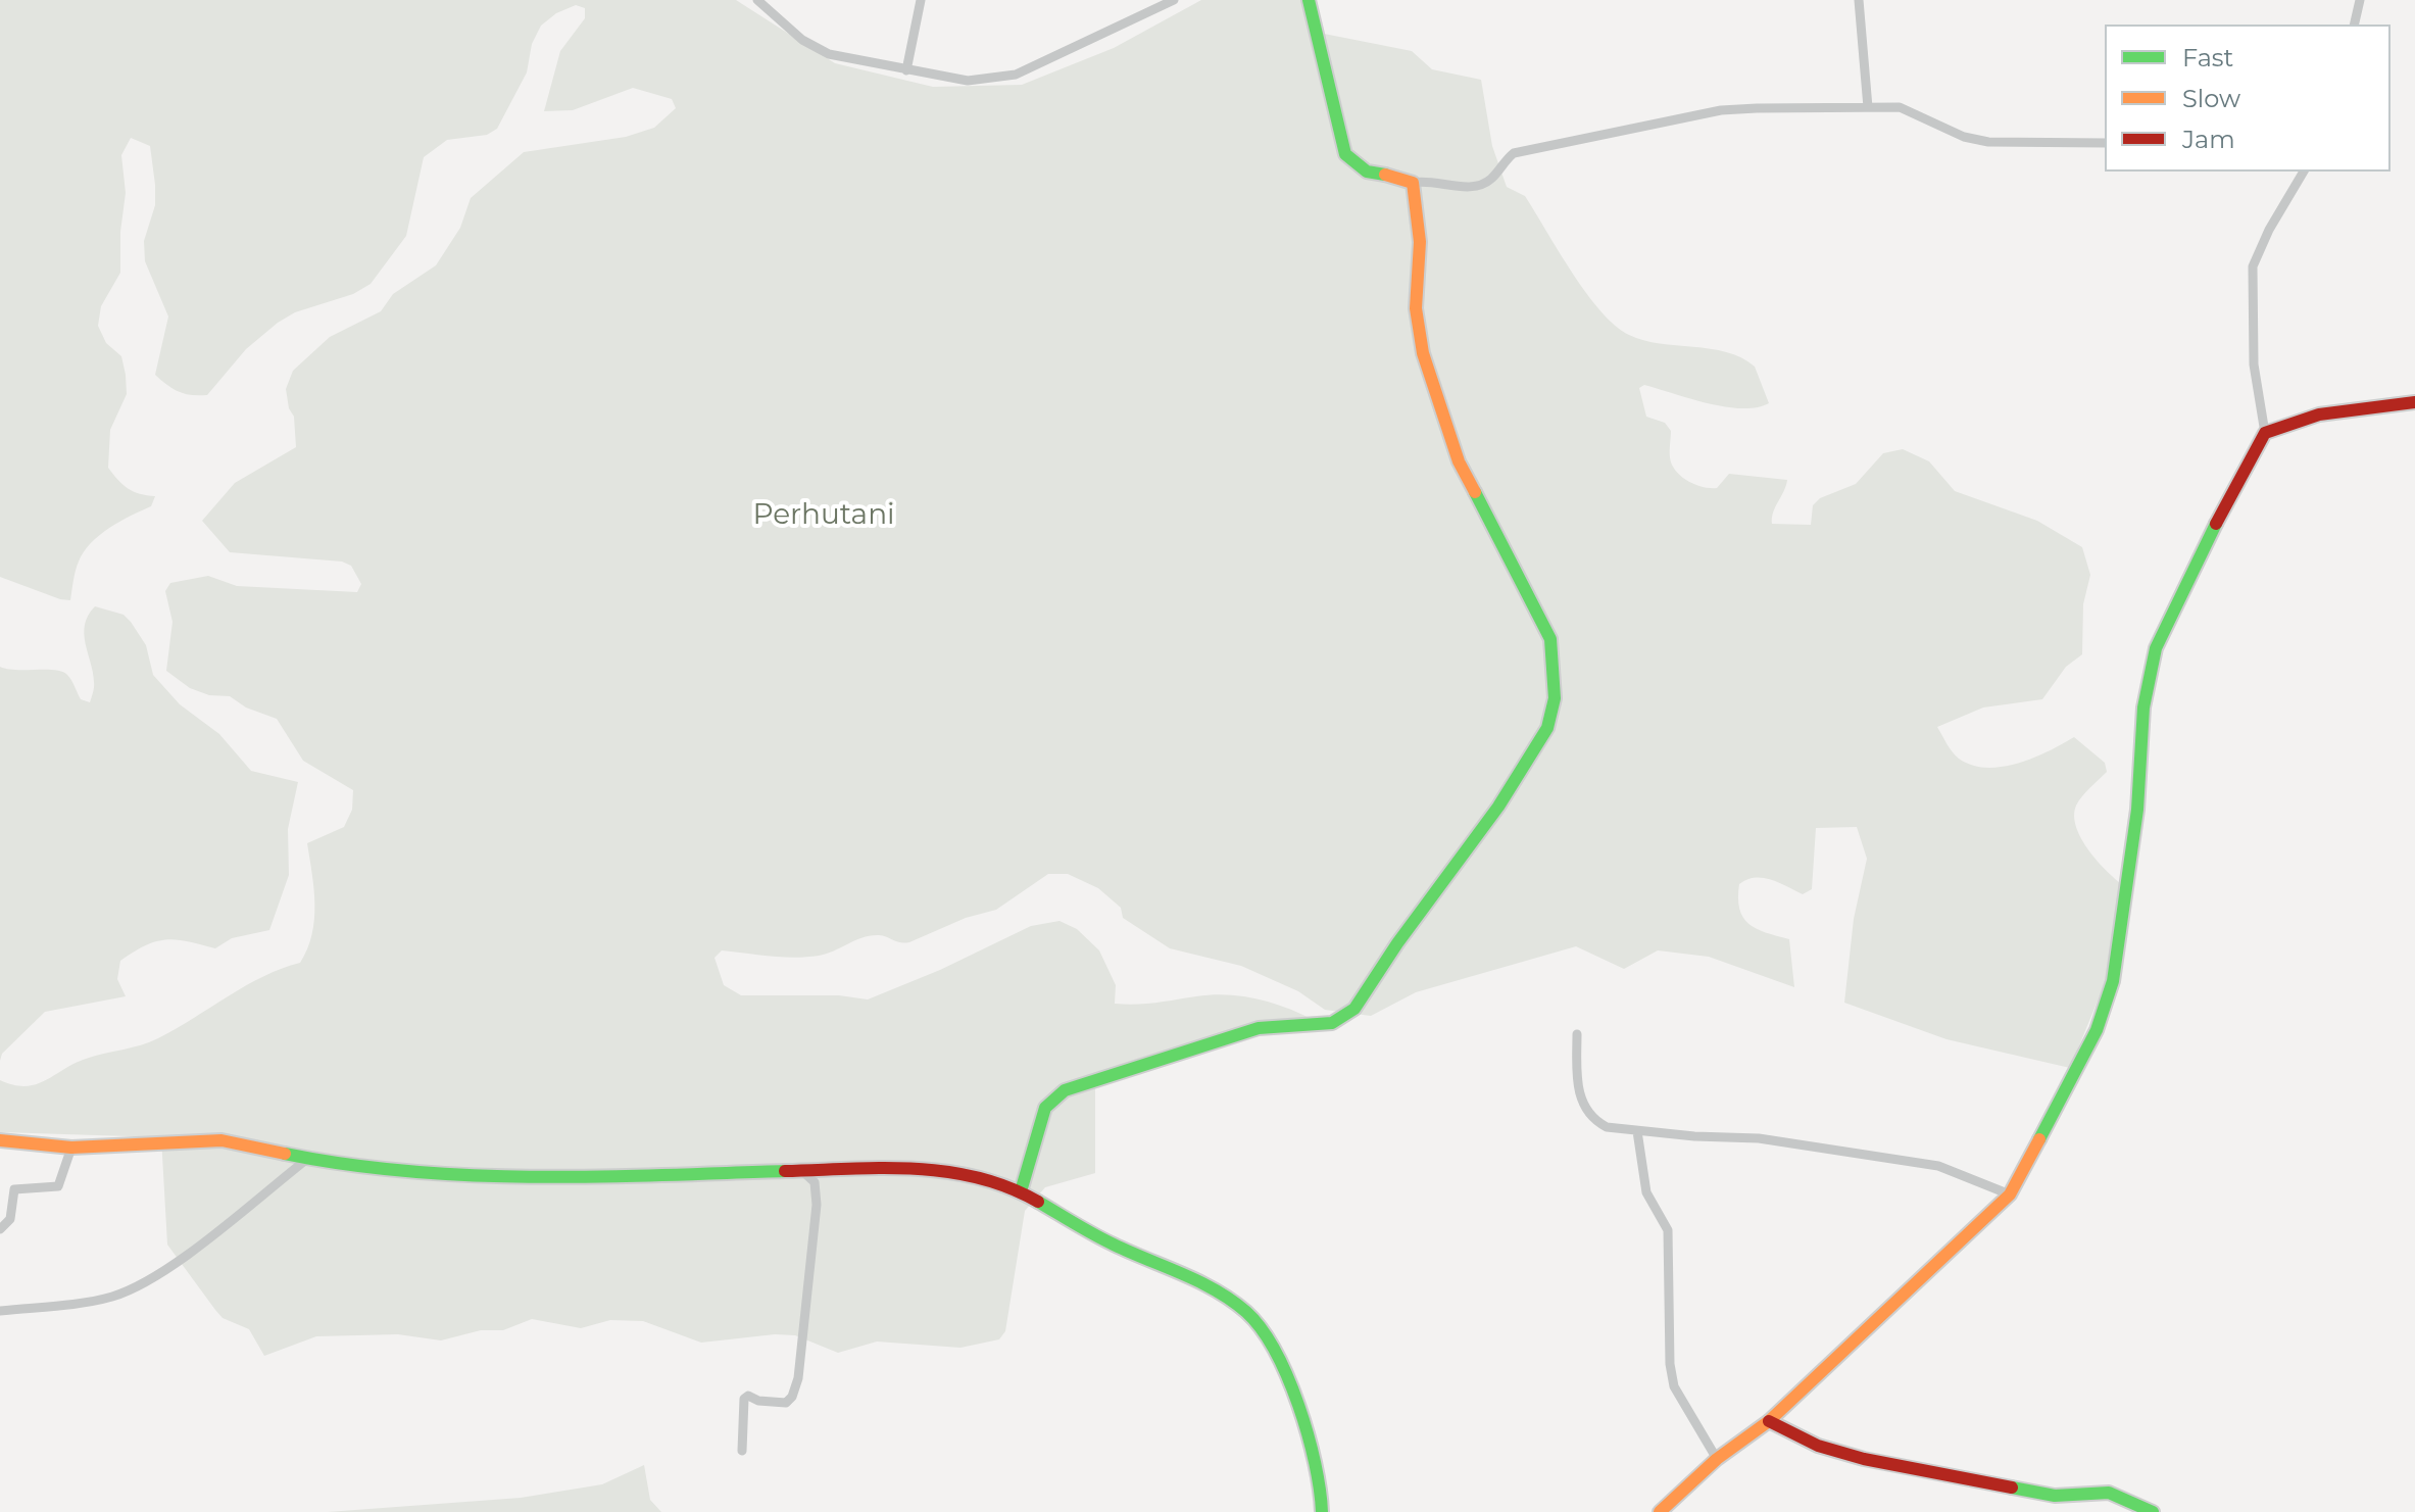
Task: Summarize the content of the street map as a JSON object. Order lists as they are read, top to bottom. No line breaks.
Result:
{"parks":["Perhutani"],"legend":["Fast","Slow","Jam"]}
